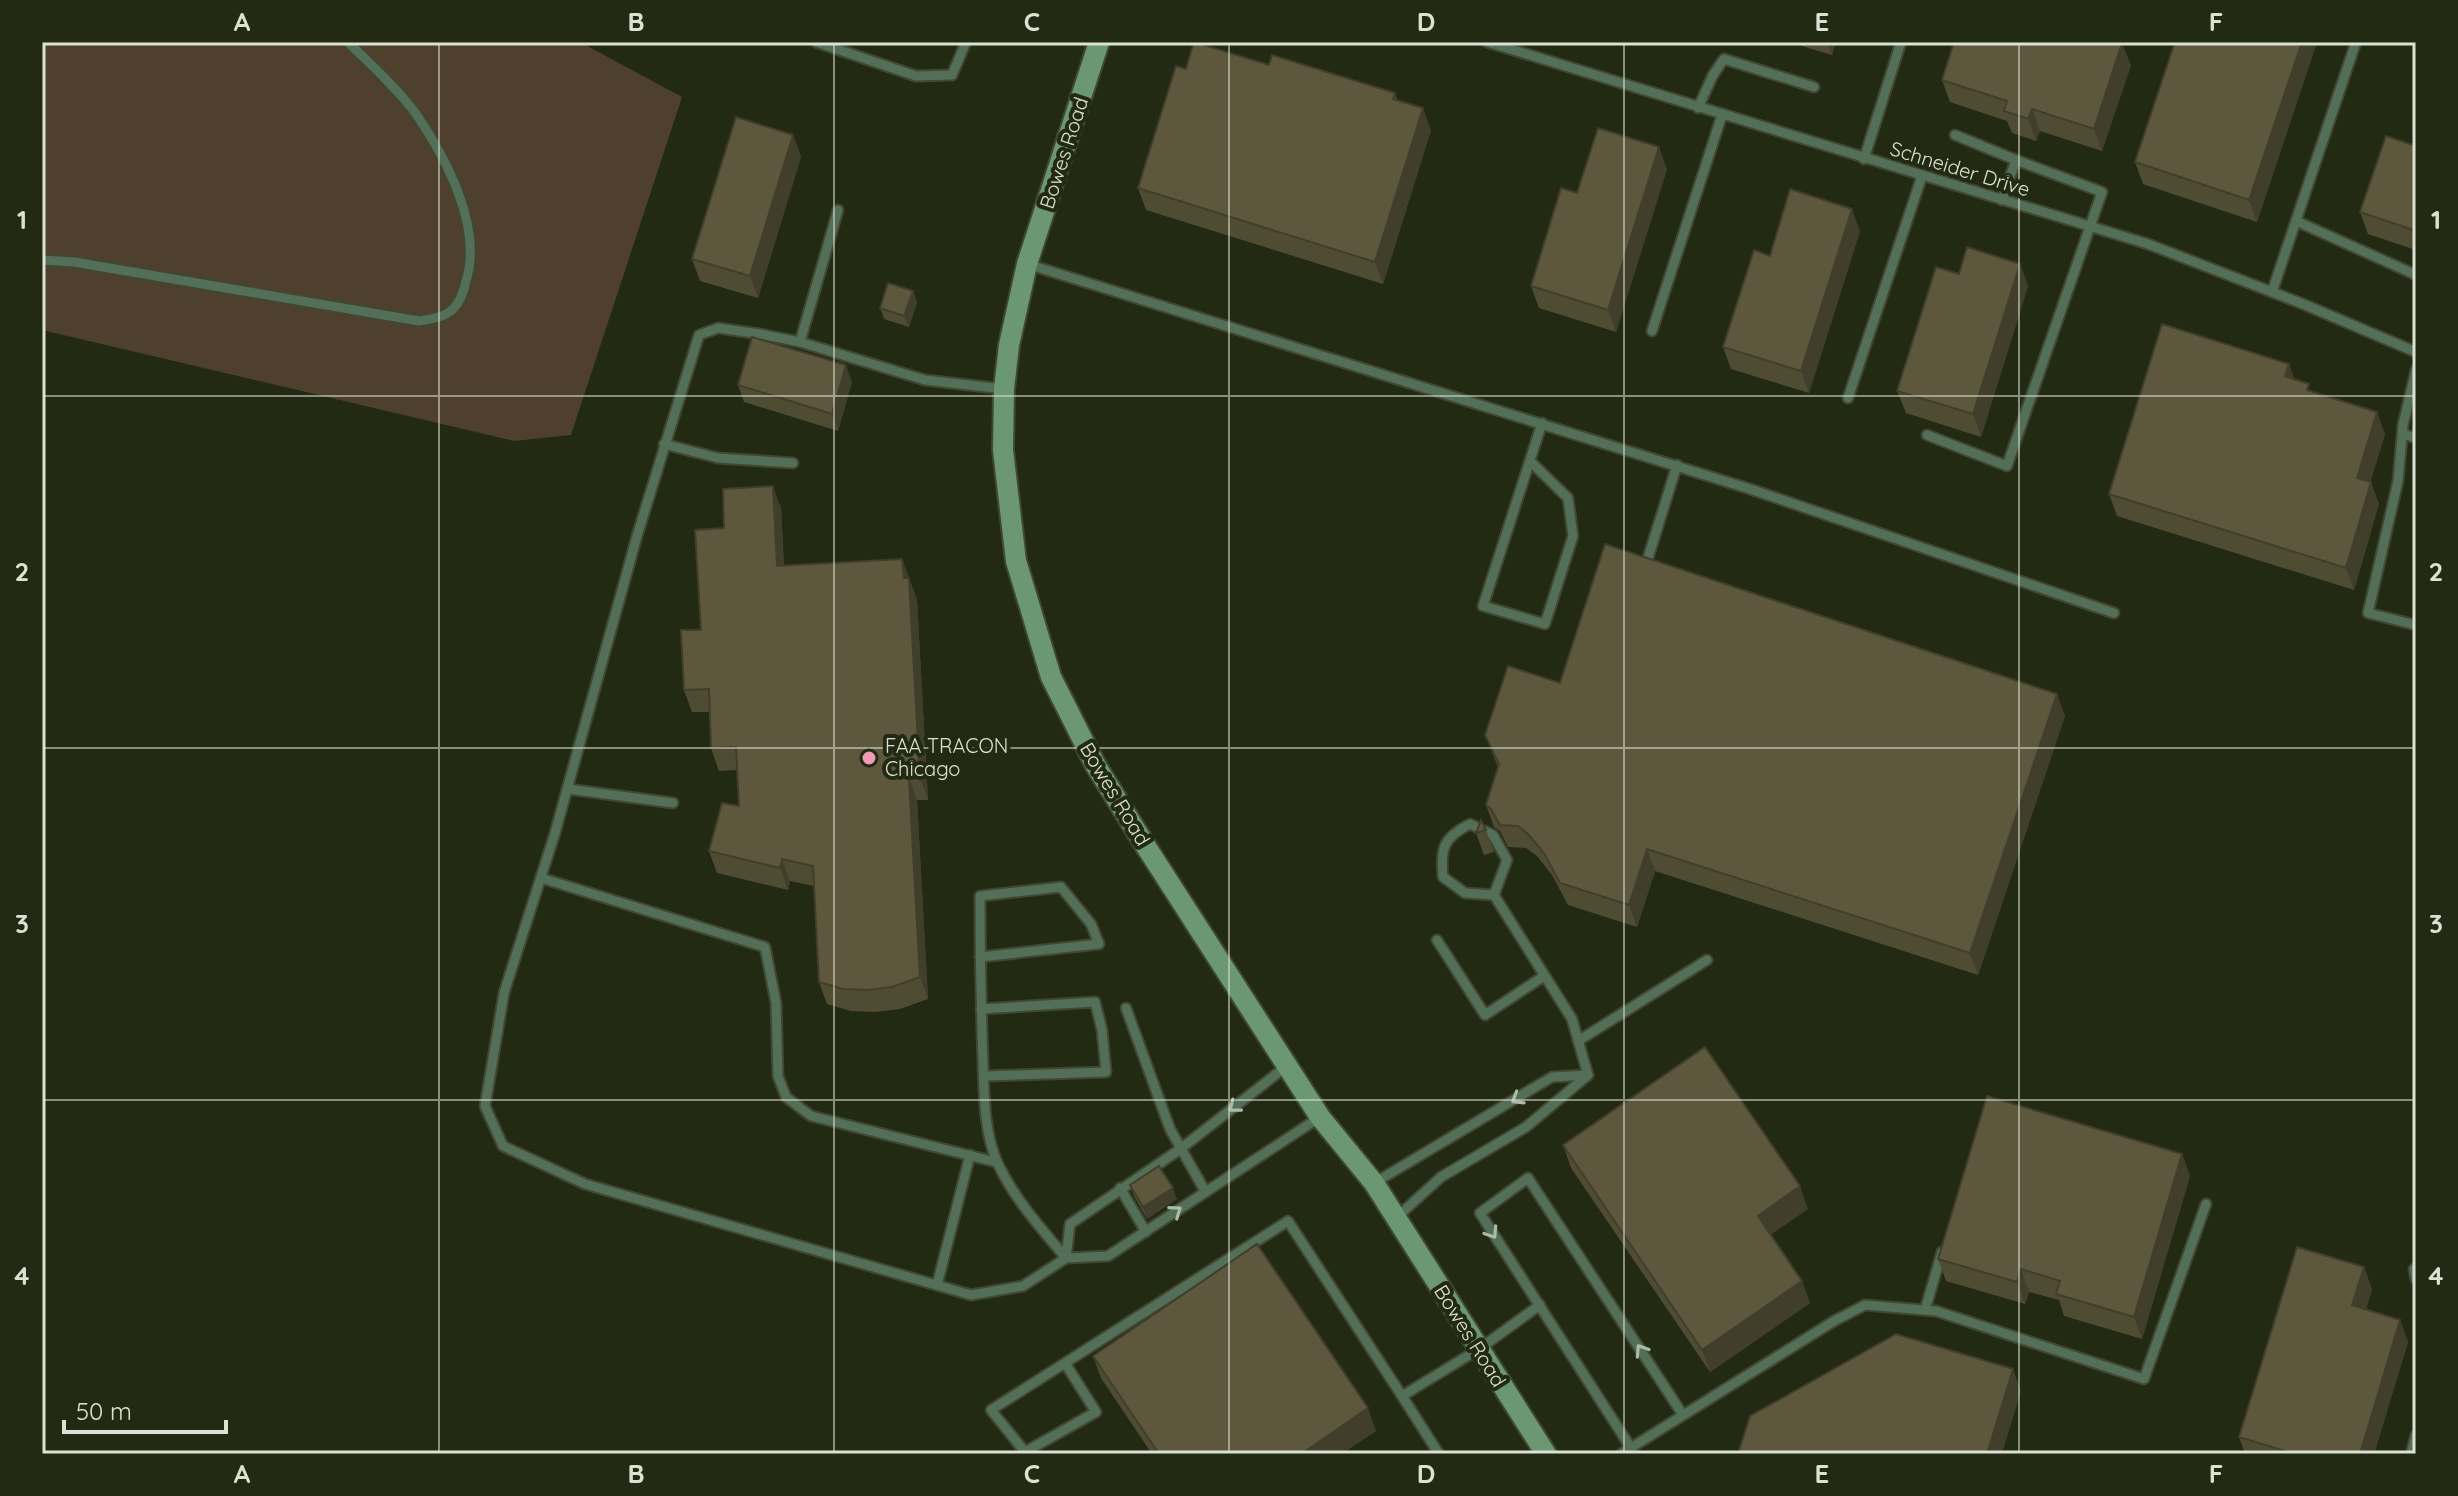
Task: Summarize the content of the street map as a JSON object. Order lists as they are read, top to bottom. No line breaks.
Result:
{"streets":{"main road":["Bowes Road"],"lane":["Schneider Drive"]},"places":["FAA TRACON Chicago"],"scale_bar":"50 m","grid":{"columns":["A","B","C","D","E","F"],"rows":["1","2","3","4"]}}
